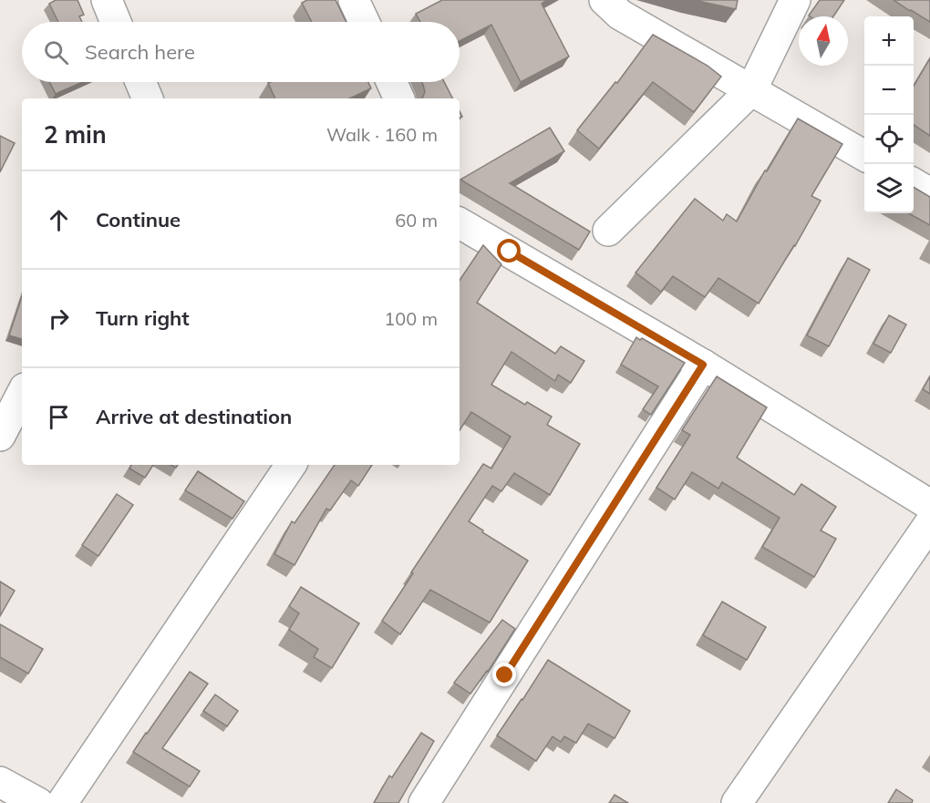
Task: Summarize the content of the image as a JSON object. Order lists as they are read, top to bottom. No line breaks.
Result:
{"north":"top","page":{"map_buttons":["+","−"],"search":"Search here","heading":["2 min","Walk · 160 m"],"list":[["Continue","60 m"],["Turn right","100 m"],"Arrive at destination"]}}
